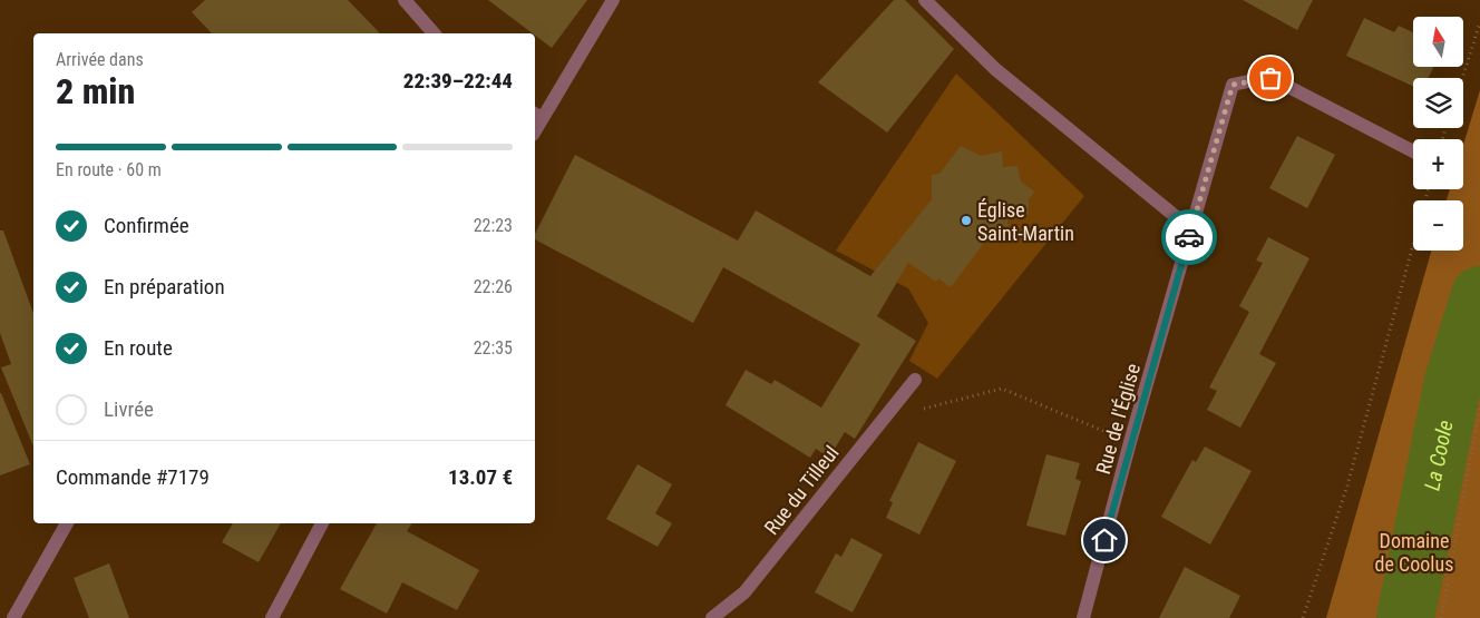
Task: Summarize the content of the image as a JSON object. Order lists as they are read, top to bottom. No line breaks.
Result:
{"streets":{"street":["Rue de l'Église","Rue du Tilleul"]},"water":["La Coole"],"parks":["Domaine de Coolus"],"places":["Église Saint-Martin"],"north":"top","page":{"map_buttons":["+","−"],"heading":["2 min","Arrivée dans","22:39–22:44"],"panel":["Commande #7179","13.07 €"],"bar":"En route · 60 m","list":[["Confirmée","22:23"],["En préparation","22:26"],["En route","22:35"],"Livrée"]}}
